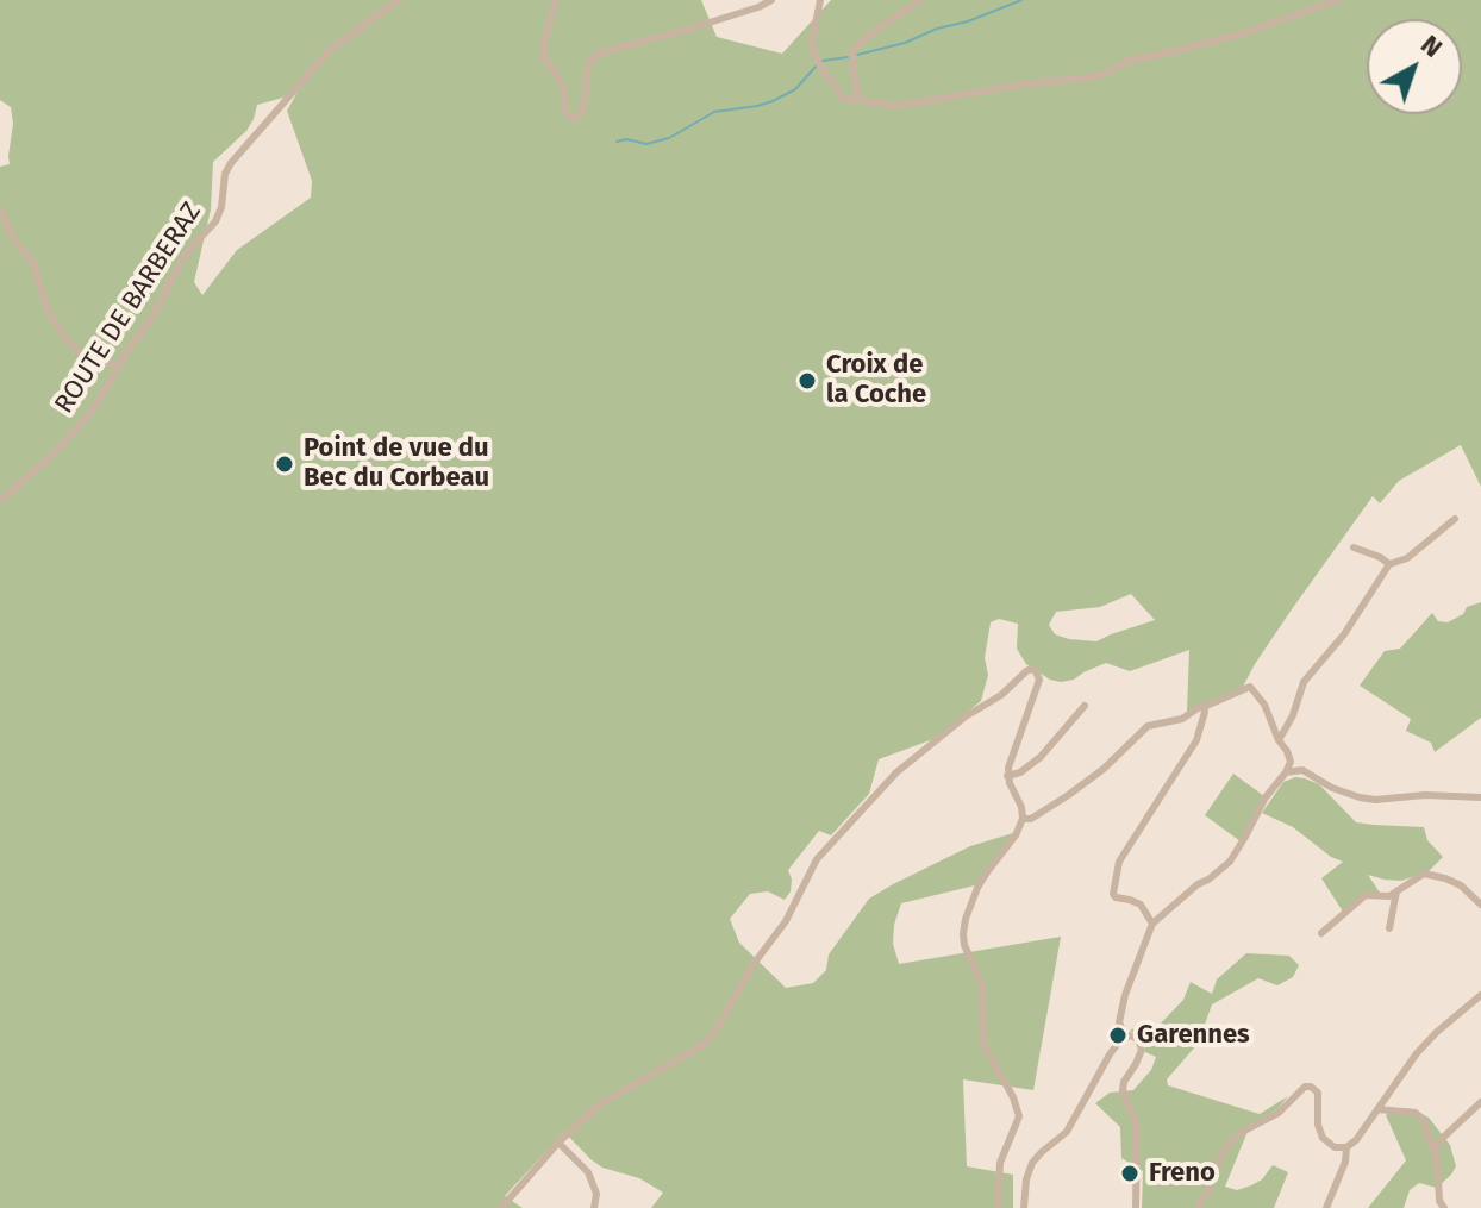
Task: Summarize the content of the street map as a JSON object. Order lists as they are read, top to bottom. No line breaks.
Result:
{"streets":{"street":["ROUTE DE BARBERAZ"]},"places":["Croix de la Coche","Point de vue du Bec du Corbeau","Garennes","Freno"],"north":"top right"}
